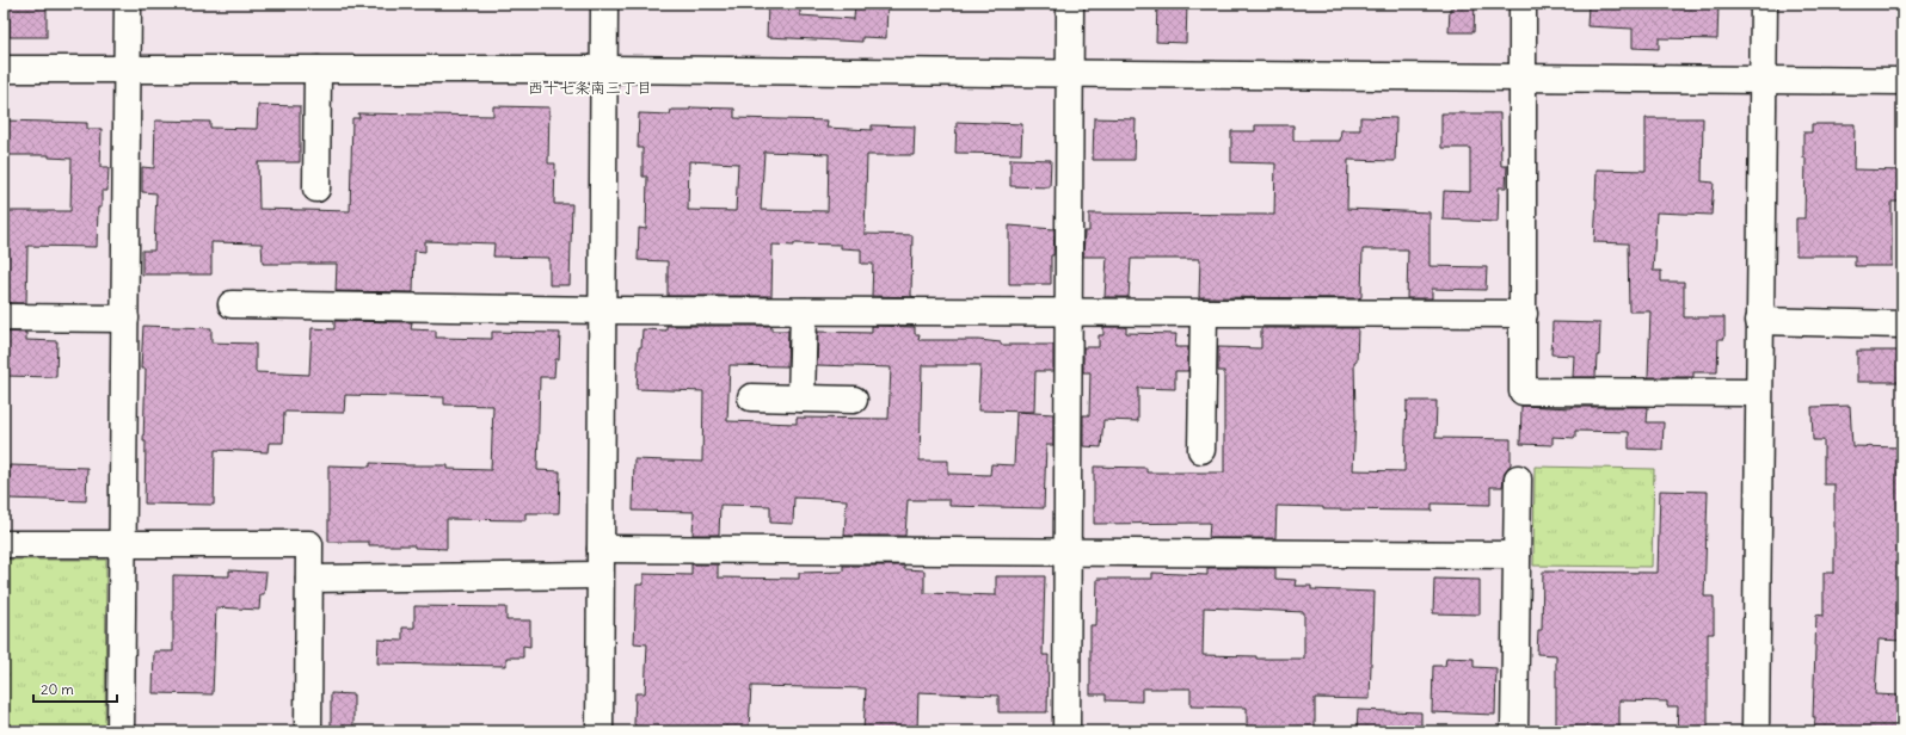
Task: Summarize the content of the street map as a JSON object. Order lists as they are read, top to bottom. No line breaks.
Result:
{"districts":["西十七条南三丁目"],"scale_bar":"20 m"}
